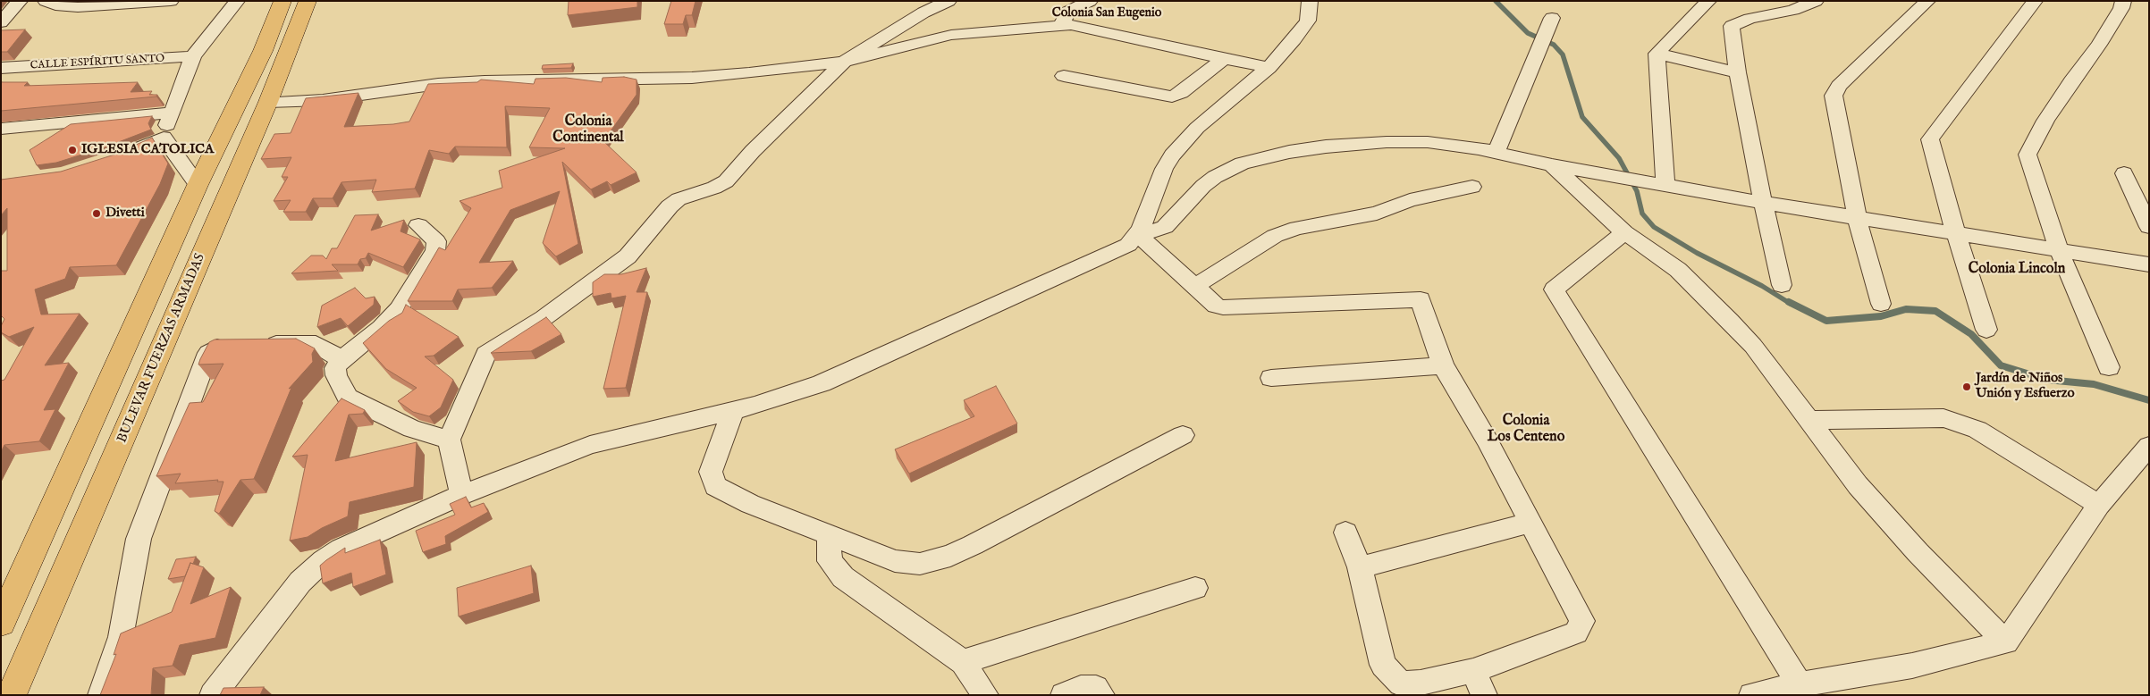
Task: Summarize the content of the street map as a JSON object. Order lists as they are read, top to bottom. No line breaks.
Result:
{"streets":{"highway":["BULEVAR FUERZAS ARMADAS"],"street":["CALLE ESPÍRITU SANTO"]},"districts":["Colonia San Eugenio","Colonia Continental","Colonia Lincoln","Colonia Los Centeno"],"places":["IGLESIA CATOLICA","Divetti","Jardín de Niños Unión y Esfuerzo"]}
